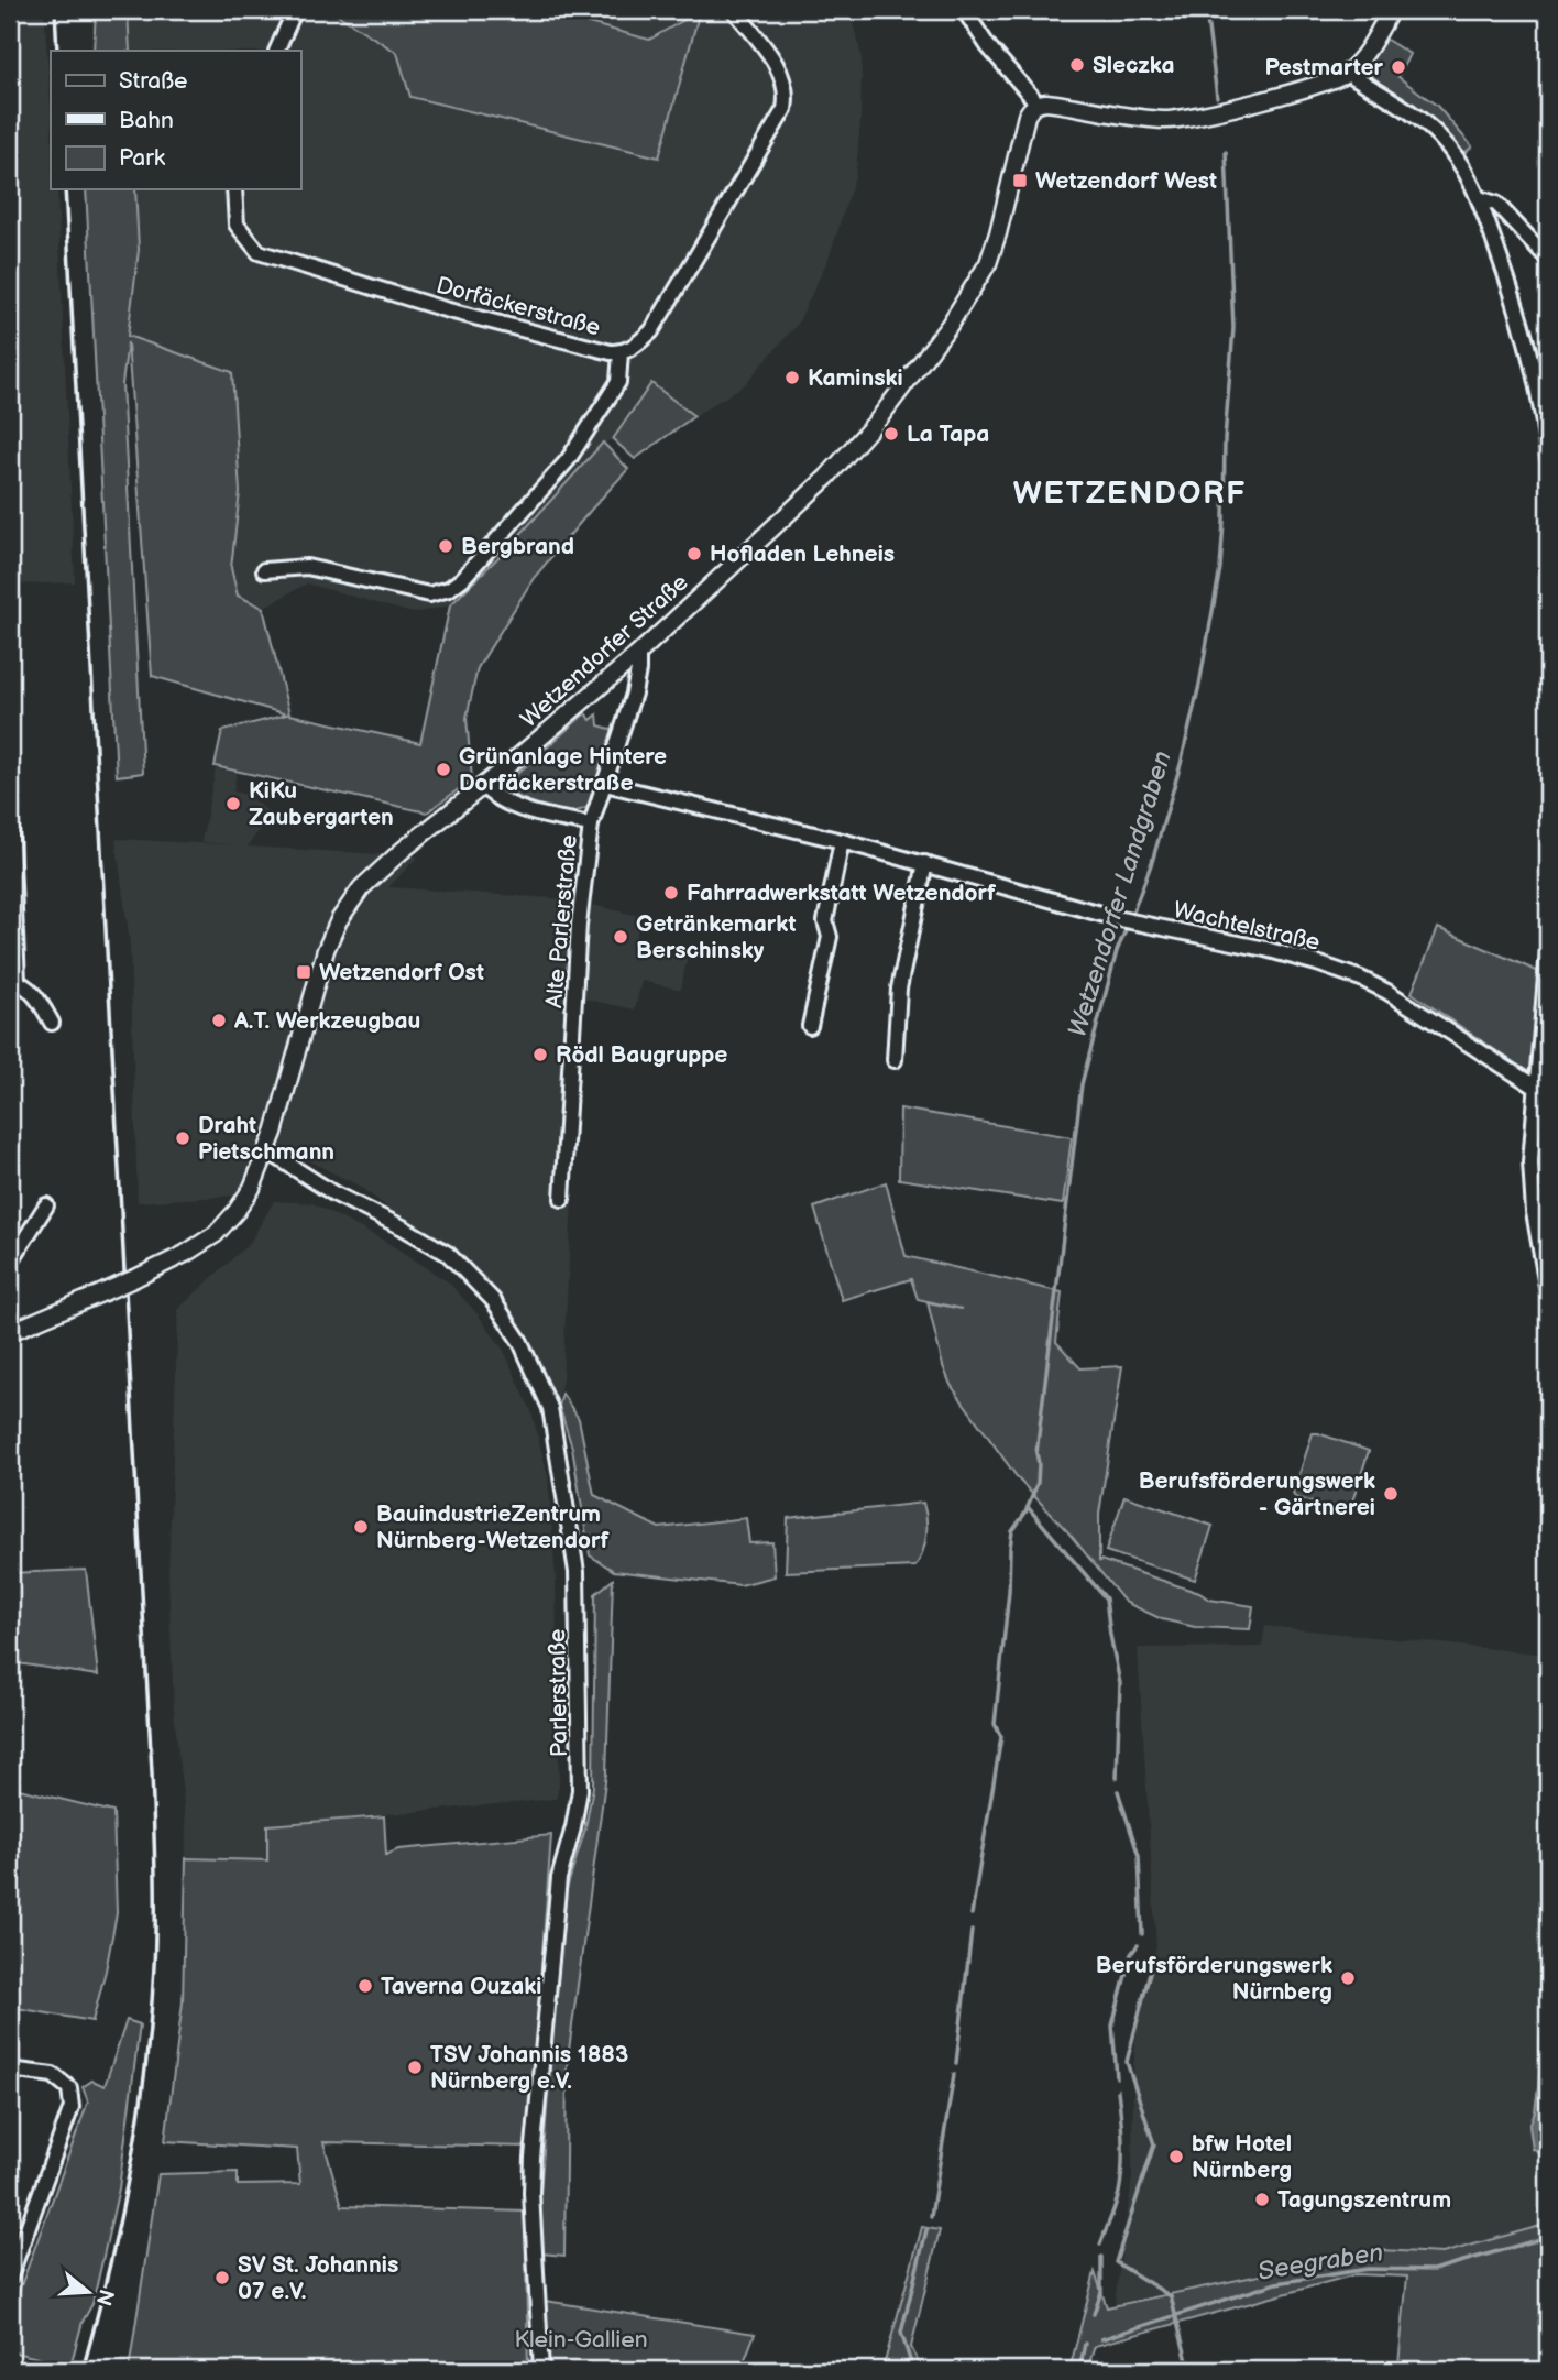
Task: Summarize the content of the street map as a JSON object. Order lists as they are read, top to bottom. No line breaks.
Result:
{"streets":{"street":["Dorfäckerstraße","Wetzendorfer Straße","Alte Parlerstraße","Wachtelstraße","Parlerstraße"]},"crossings":[["Wetzendorfer Straße","Alte Parlerstraße"],["Wetzendorfer Straße","Parlerstraße"],["Alte Parlerstraße","Wachtelstraße"]],"districts":["WETZENDORF"],"water":["Wetzendorfer Landgraben","Seegraben"],"parks":["Klein-Gallien"],"places":{"other":["Sleczka","Pestmarter","Kaminski","La Tapa","Bergbrand","Hofladen Lehneis","Grünanlage Hintere Dorfäckerstraße","KiKu Zaubergarten","Fahrradwerkstatt Wetzendorf","Getränkemarkt Berschinsky","A.T. Werkzeugbau","Rödl Baugruppe","Draht Pietschmann","Berufsförderungswerk - Gärtnerei","BauindustrieZentrum Nürnberg-Wetzendorf","Berufsförderungswerk Nürnberg","Taverna Ouzaki","TSV Johannis 1883 Nürnberg e.V.","bfw Hotel Nürnberg","Tagungszentrum","SV St. Johannis 07 e.V."],"transit":["Wetzendorf West","Wetzendorf Ost"]},"legend":["Straße","Bahn","Park"],"north":"right"}
